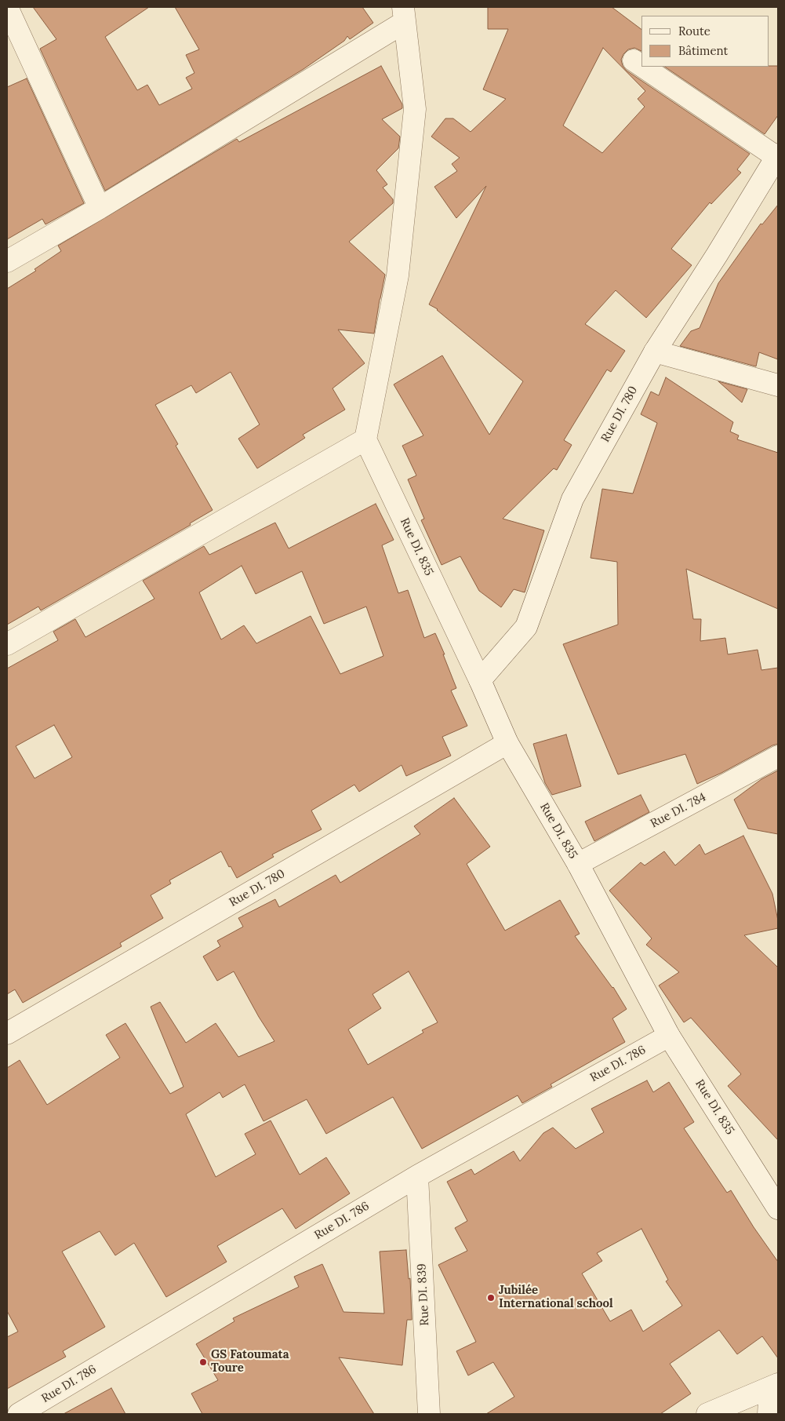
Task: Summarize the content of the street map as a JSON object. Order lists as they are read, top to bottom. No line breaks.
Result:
{"streets":{"street":["Rue DI. 780","Rue DI. 835","Rue DI. 784","Rue DI. 786","Rue DI. 839"]},"crossings":[["Rue DI. 780","Rue DI. 835"],["Rue DI. 835","Rue DI. 784"],["Rue DI. 835","Rue DI. 786"],["Rue DI. 786","Rue DI. 839"]],"places":["Jubilée International school","GS Fatoumata Toure"],"legend":["Route","Bâtiment"]}
